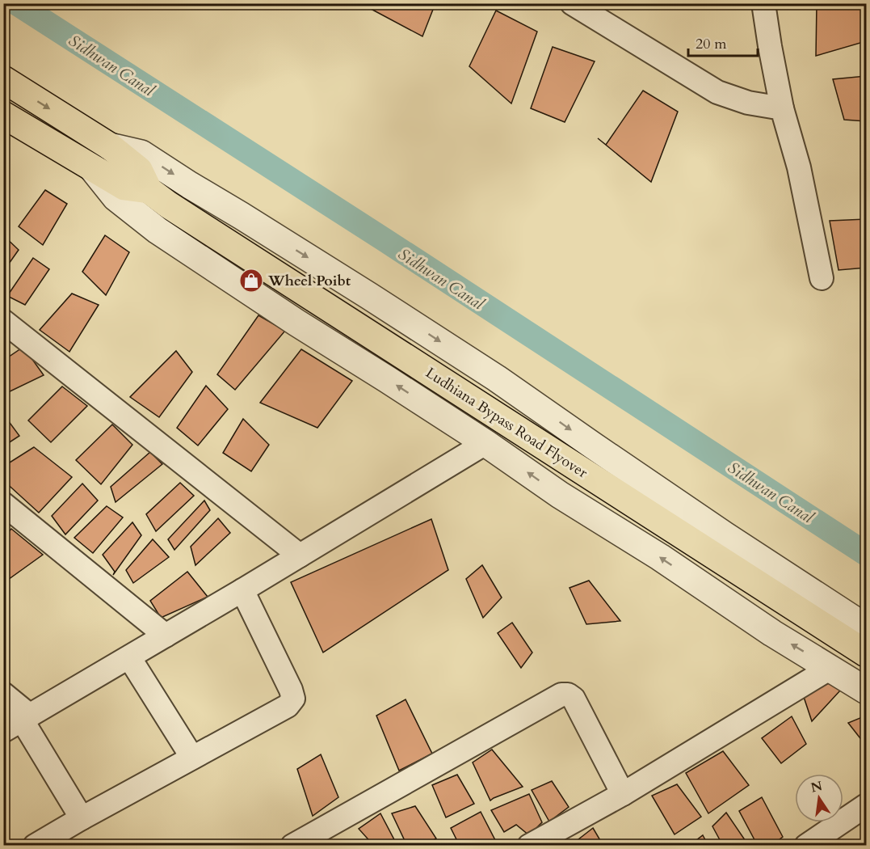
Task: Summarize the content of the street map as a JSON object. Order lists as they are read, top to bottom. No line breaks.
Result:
{"streets":{"highway":["Ludhiana Bypass Road Flyover"]},"water":["Sidhwan Canal"],"places":{"shop":["Wheel Poibt"]},"scale_bar":"20 m","north":"top"}
